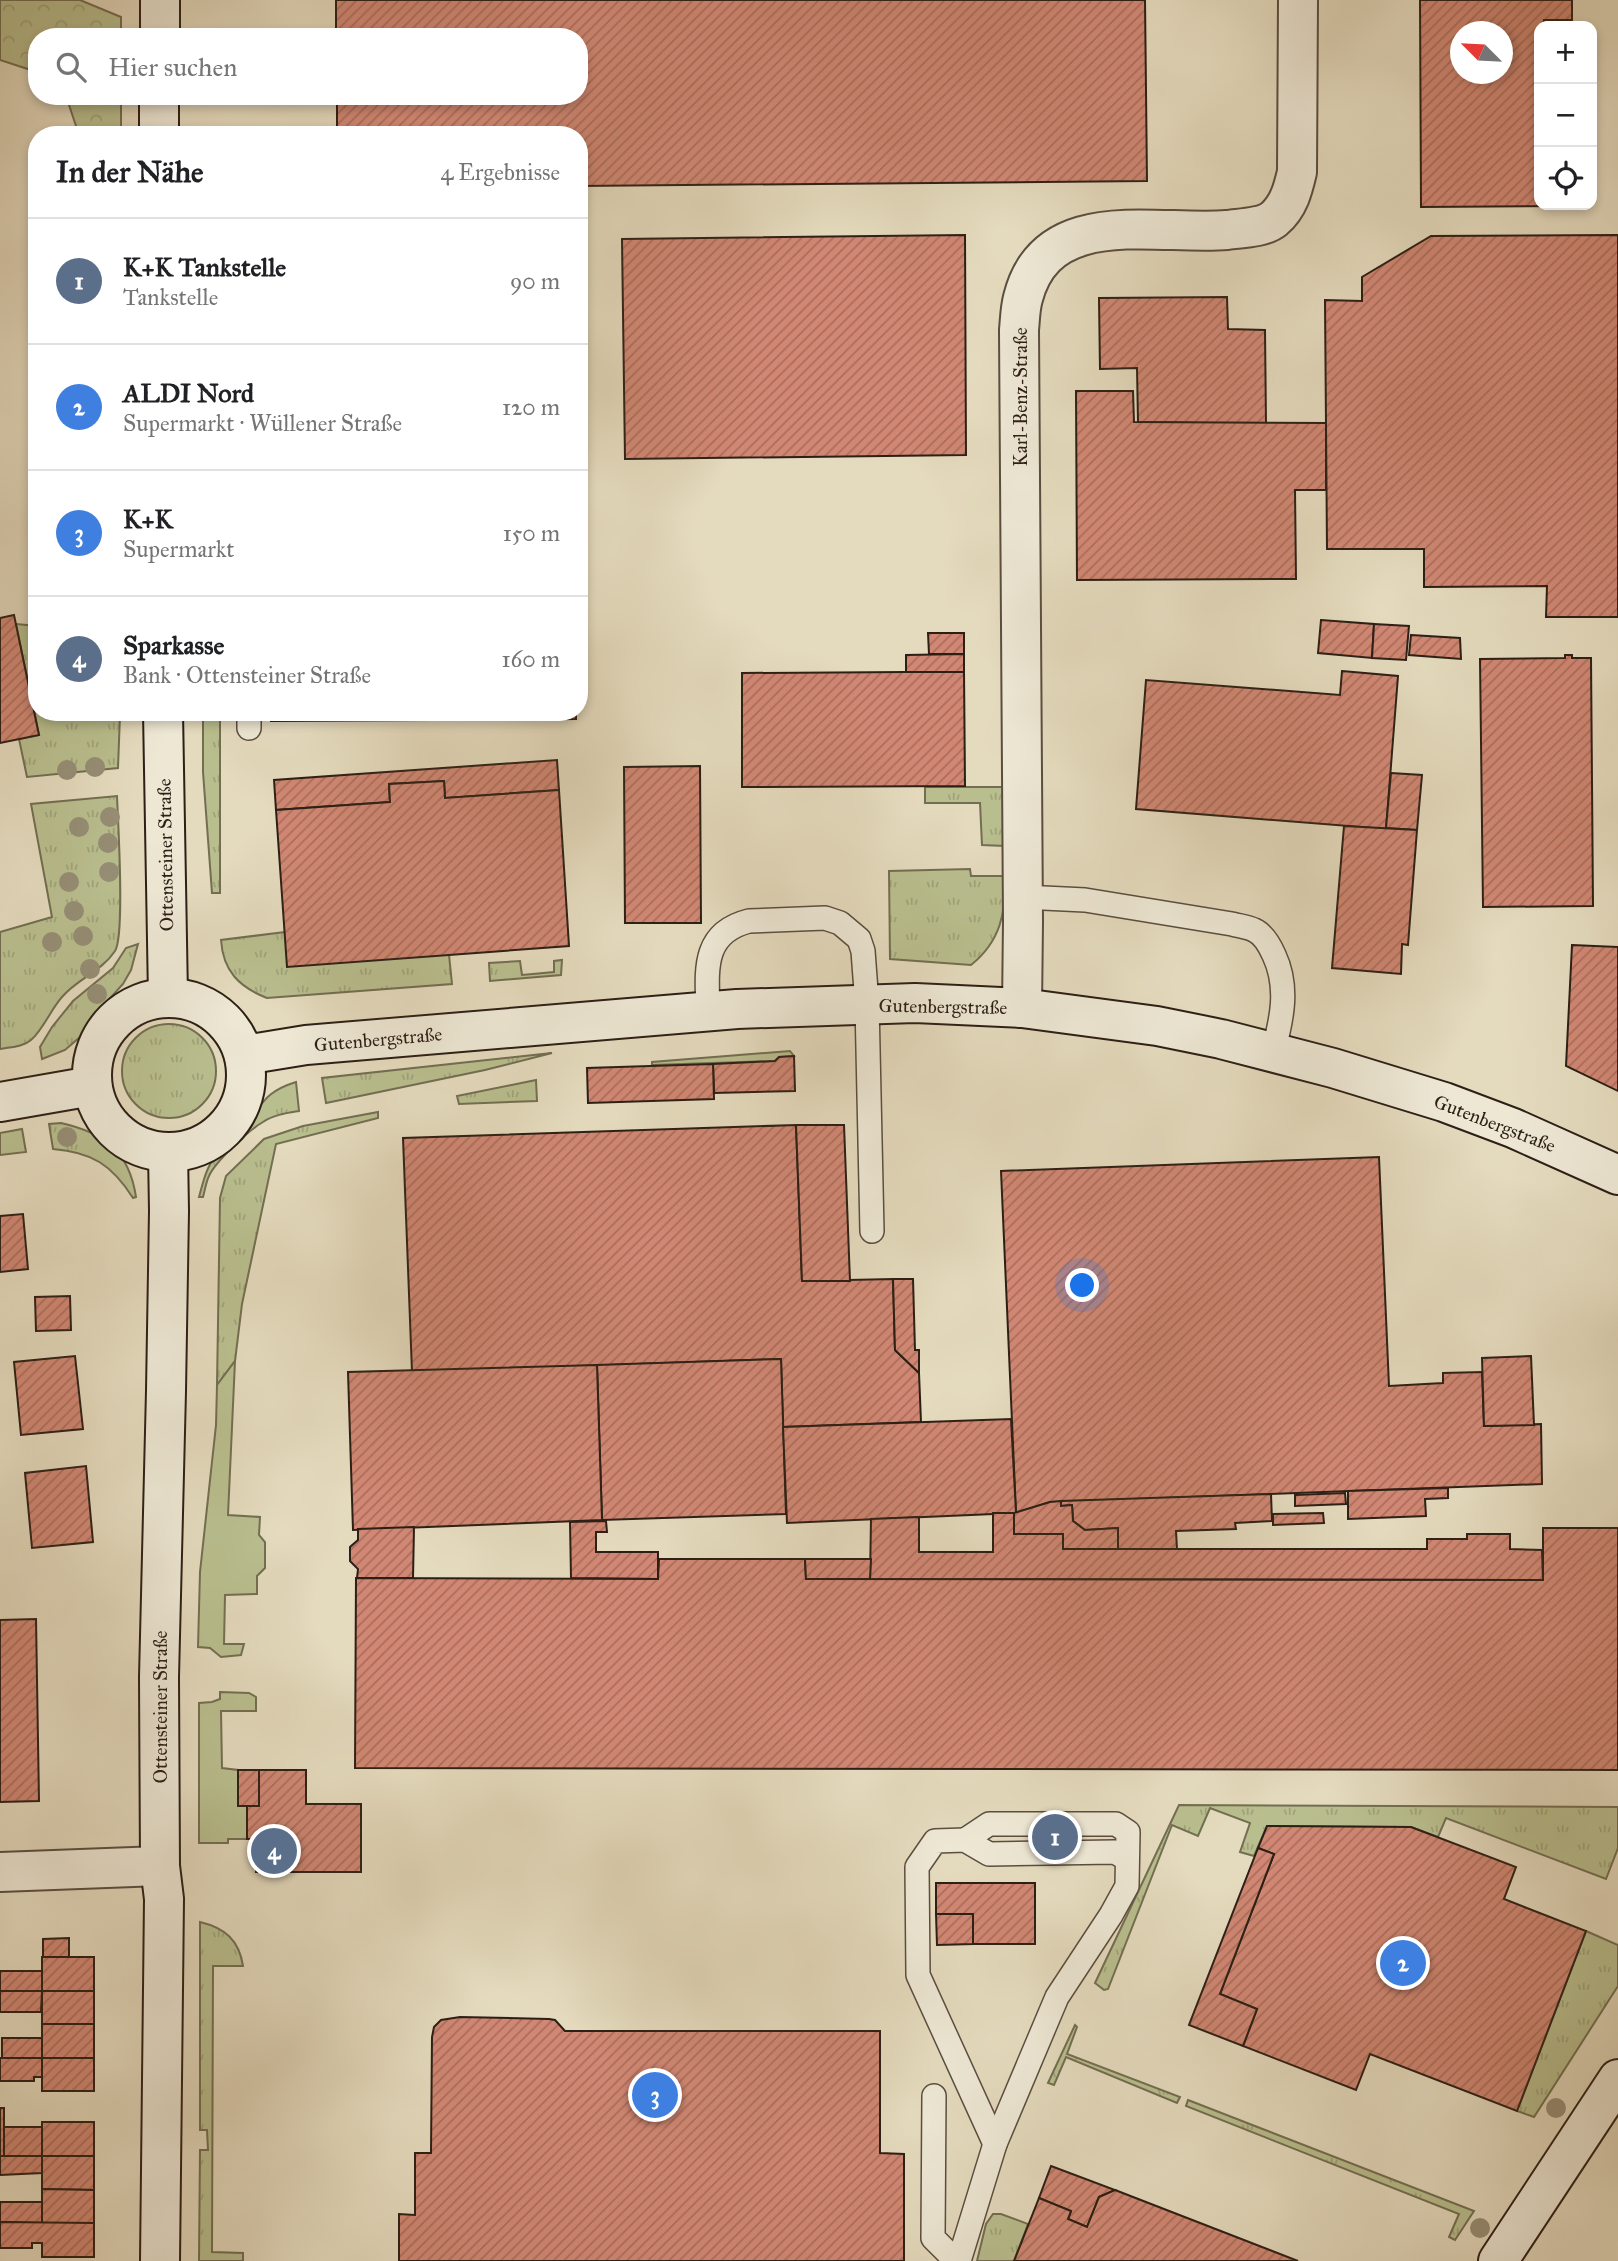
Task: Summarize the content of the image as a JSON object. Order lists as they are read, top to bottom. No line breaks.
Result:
{"streets":{"street":["Karl-Benz-Straße","Ottensteiner Straße","Gutenbergstraße"]},"crossings":[["Karl-Benz-Straße","Gutenbergstraße"],["Ottensteiner Straße","Gutenbergstraße"]],"north":"top left","page":{"map_buttons":["+","−"],"search":"Hier suchen","heading":["In der Nähe","4 Ergebnisse"],"list":[{"mark":"1","name":"K+K Tankstelle","note":"Tankstelle","value":"90 m"},{"mark":"2","name":"ALDI Nord","note":"Supermarkt · Wüllener Straße","value":"120 m"},{"mark":"3","name":"K+K","note":"Supermarkt","value":"150 m"},{"mark":"4","name":"Sparkasse","note":"Bank · Ottensteiner Straße","value":"160 m"}],"pins":["1","4","2","3"]}}
